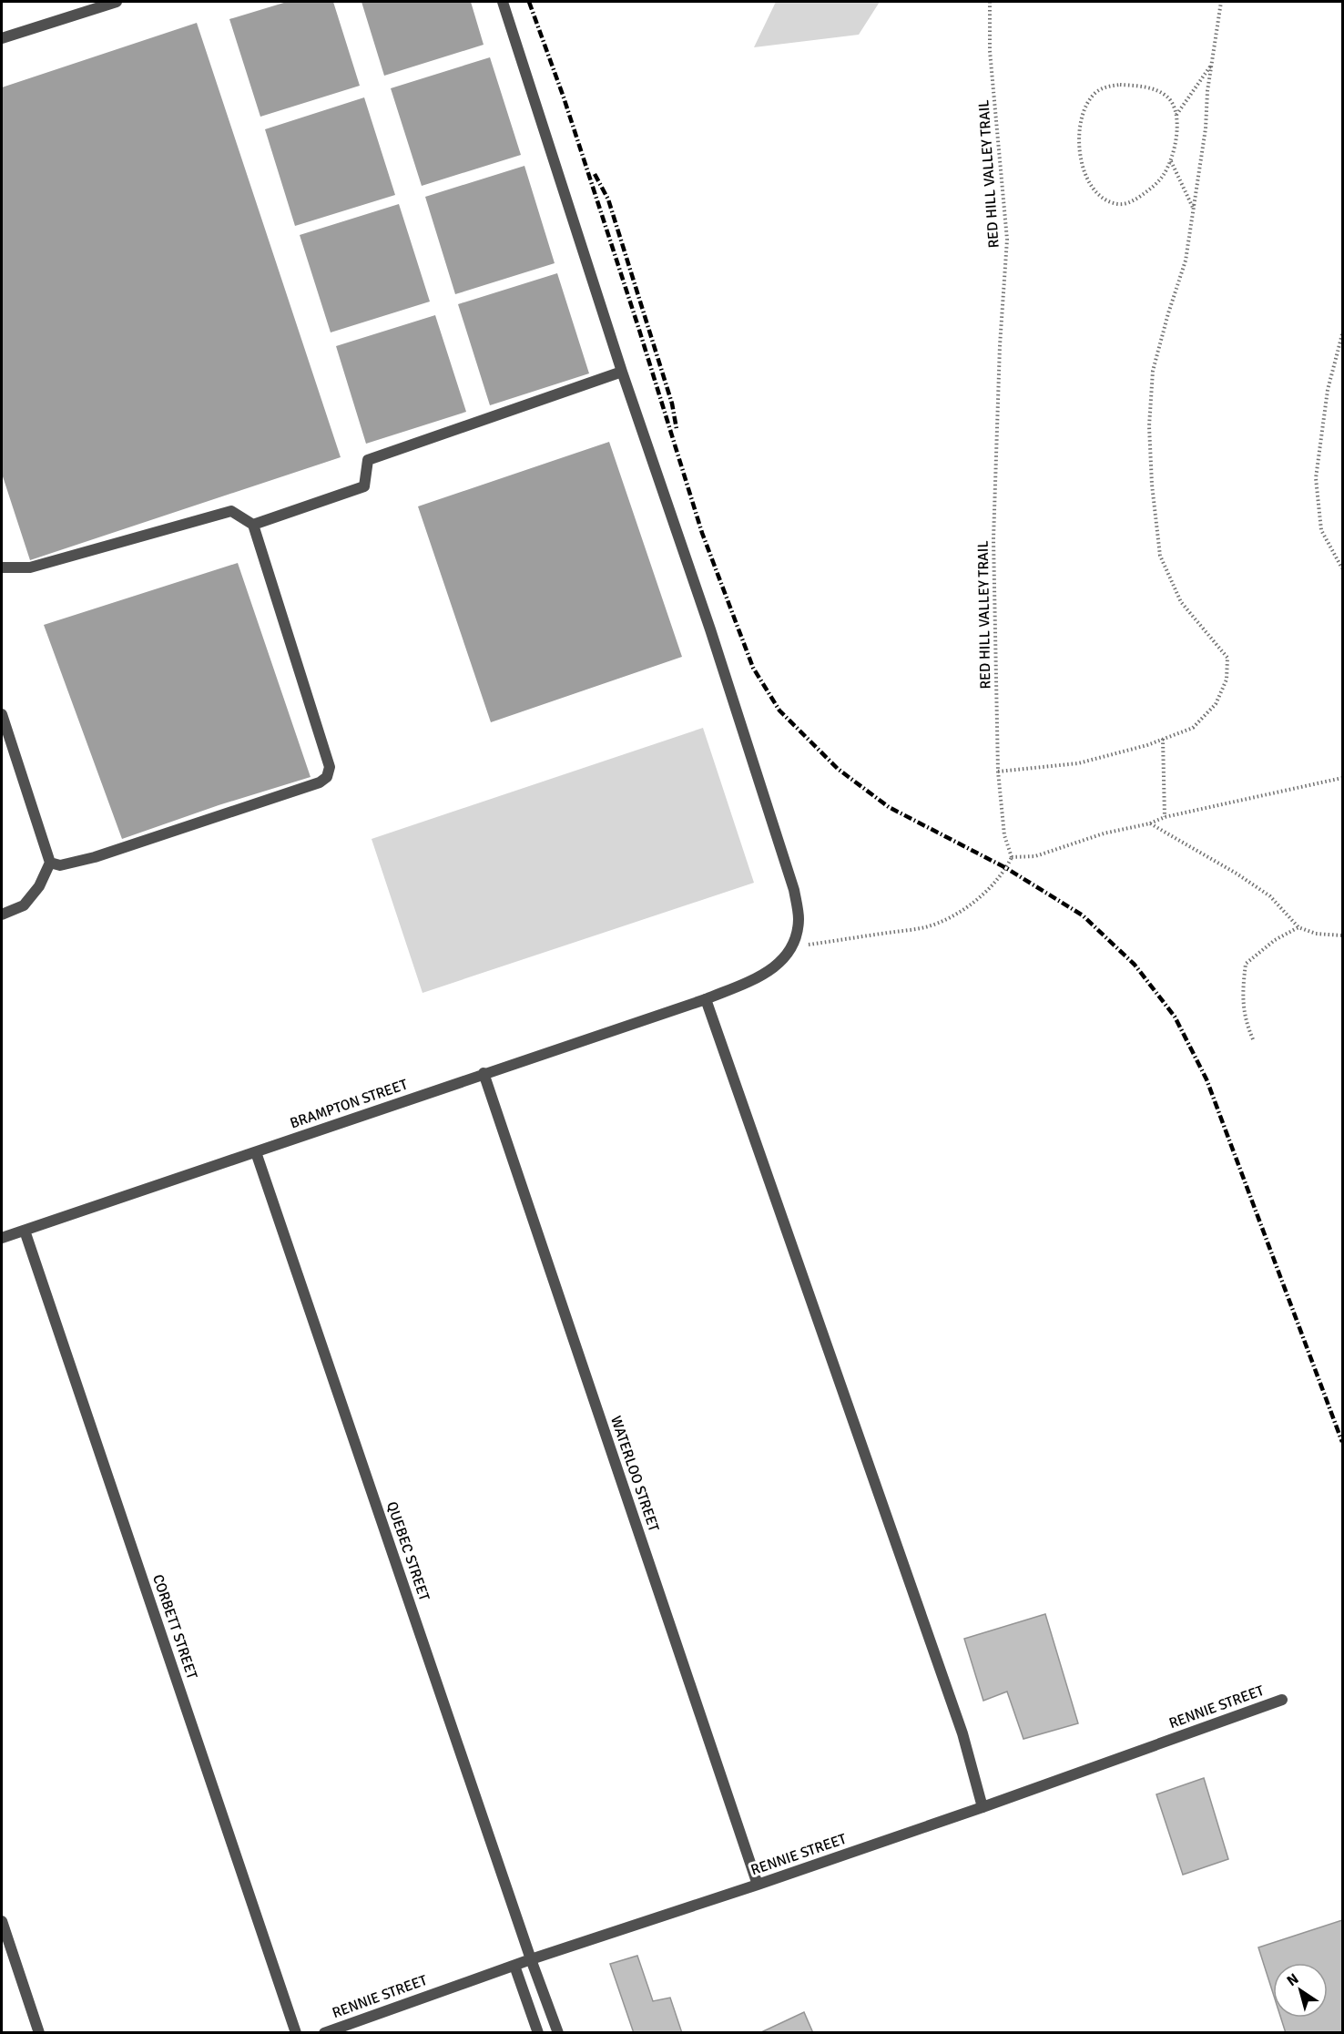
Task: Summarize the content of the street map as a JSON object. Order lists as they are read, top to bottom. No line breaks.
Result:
{"streets":{"street":["BRAMPTON STREET","WATERLOO STREET","QUEBEC STREET","CORBETT STREET","RENNIE STREET"],"path":["RED HILL VALLEY TRAIL"]},"crossings":[["BRAMPTON STREET","WATERLOO STREET"],["BRAMPTON STREET","QUEBEC STREET"],["BRAMPTON STREET","CORBETT STREET"],["WATERLOO STREET","RENNIE STREET"],["QUEBEC STREET","RENNIE STREET"]],"north":"top left"}
